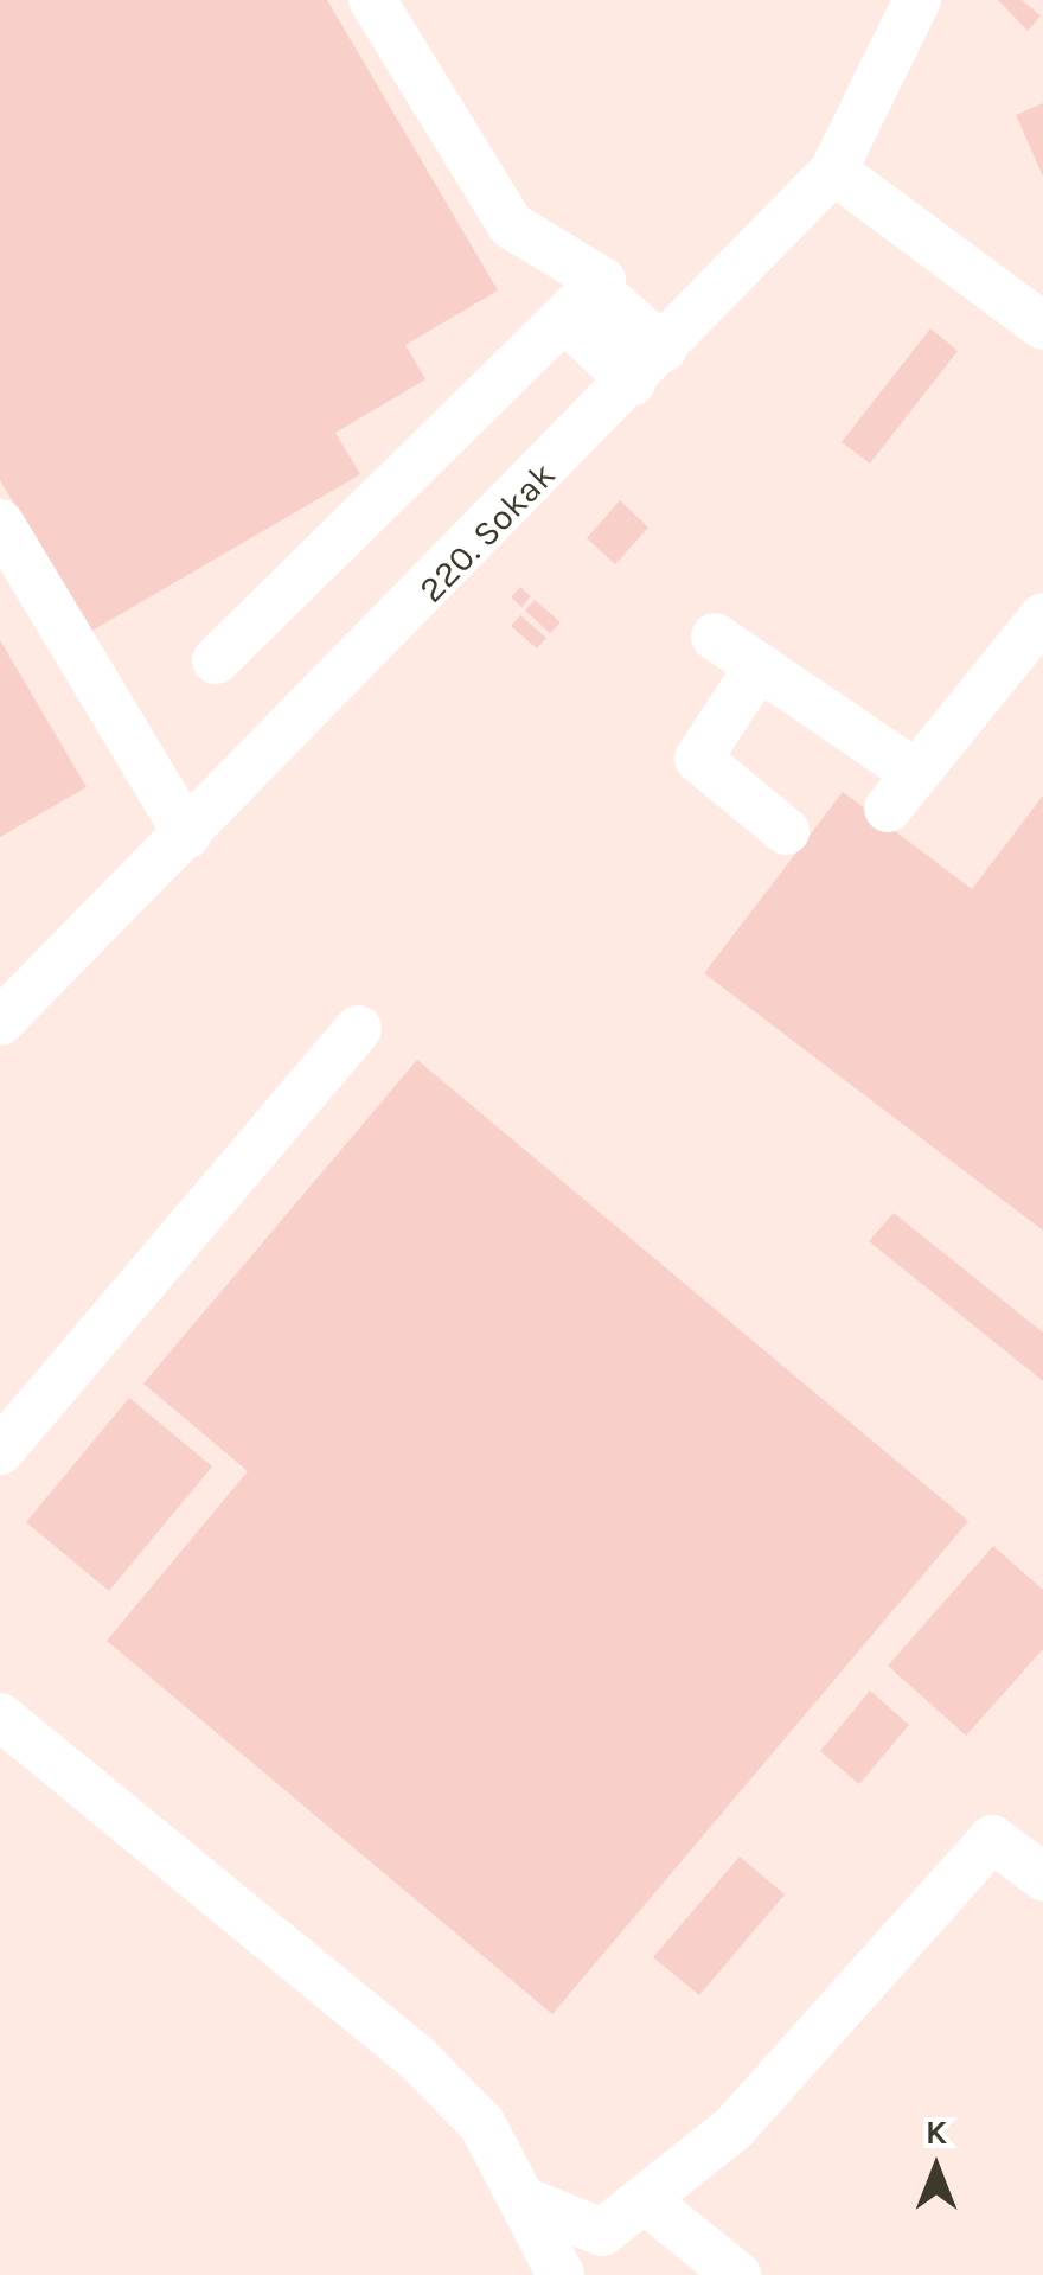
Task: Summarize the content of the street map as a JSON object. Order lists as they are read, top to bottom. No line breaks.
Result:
{"streets":{"street":["220. Sokak"]},"north":"top"}
